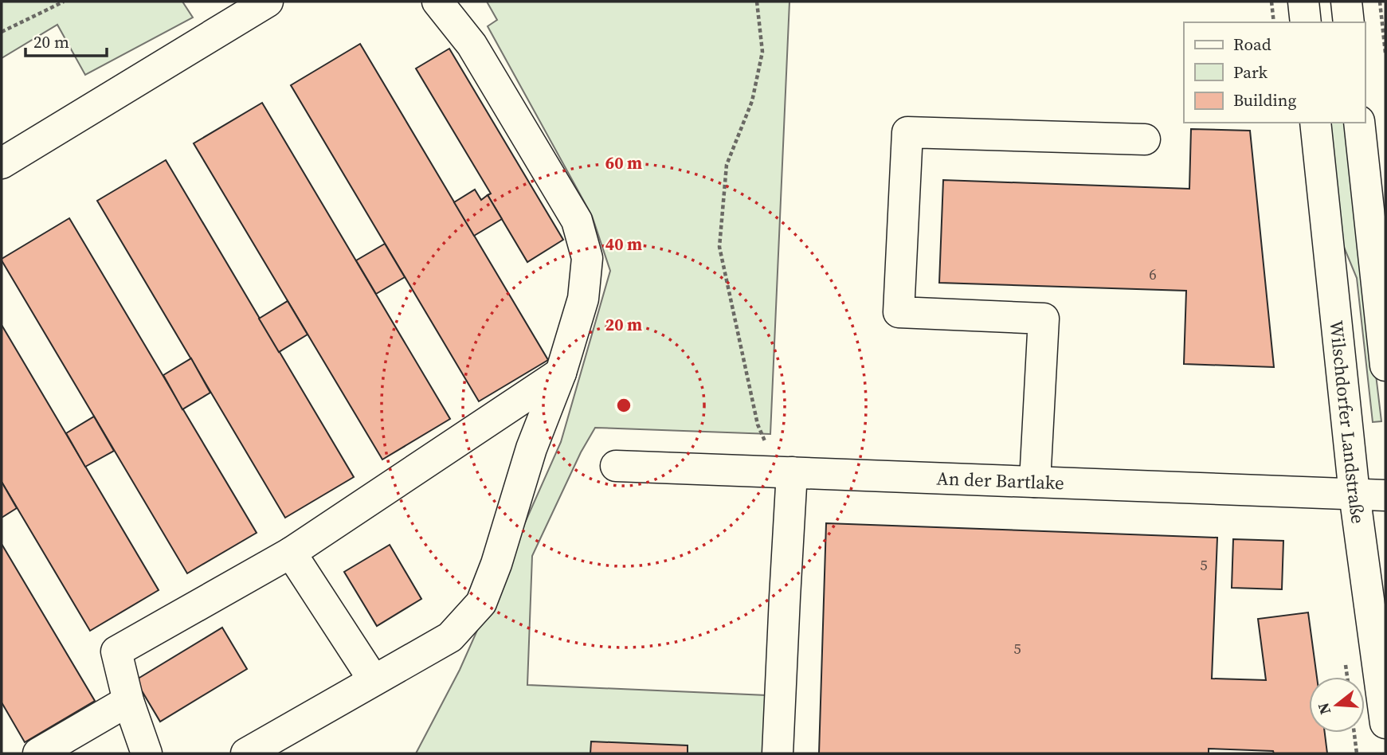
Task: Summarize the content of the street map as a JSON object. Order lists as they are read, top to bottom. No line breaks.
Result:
{"streets":{"main road":["Wilschdorfer Landstraße","An der Bartlake"]},"crossings":[["Wilschdorfer Landstraße","An der Bartlake"]],"house_numbers":["6","5","5"],"legend":["Road","Park","Building"],"scale_bar":"20 m","north":"left","rings":["60 m","40 m","20 m"]}
